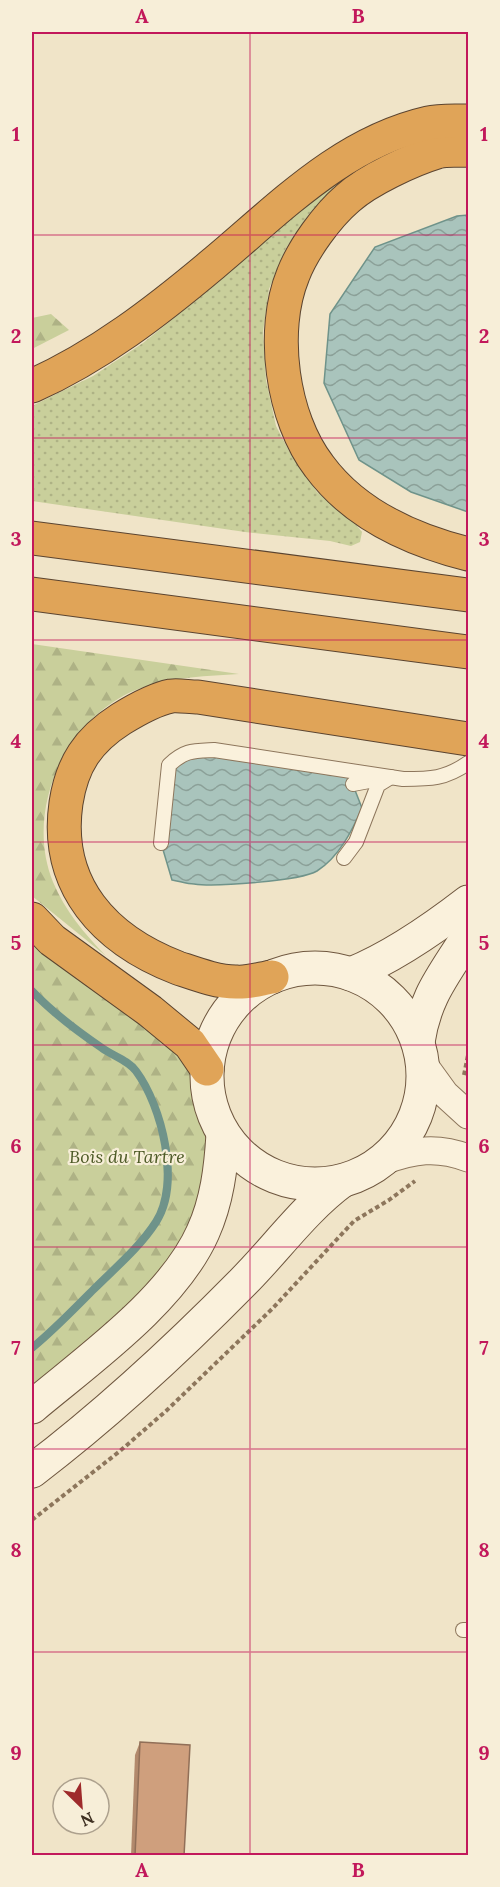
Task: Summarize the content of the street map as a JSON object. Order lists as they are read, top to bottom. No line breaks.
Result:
{"parks":["Bois du Tartre"],"north":"bottom right","grid":{"columns":["A","B"],"rows":["1","2","3","4","5","6","7","8","9"]}}
